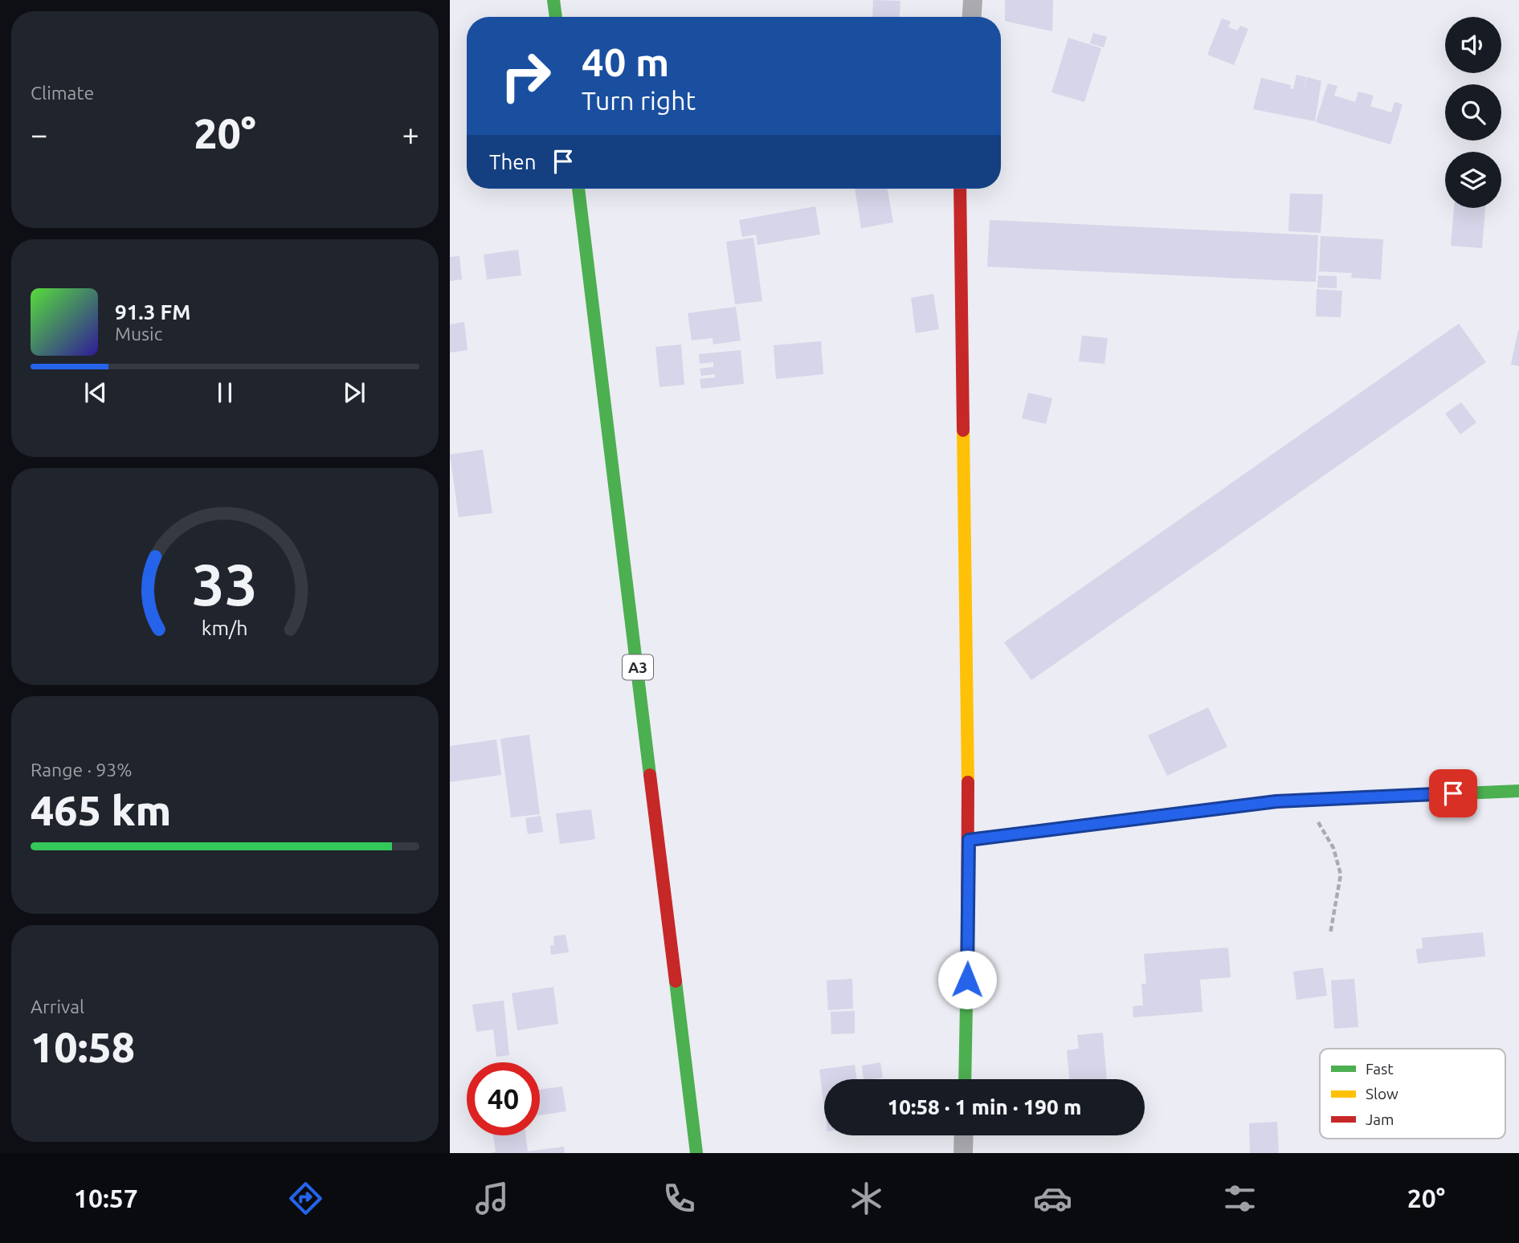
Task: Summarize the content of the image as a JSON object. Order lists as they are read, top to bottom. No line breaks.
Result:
{"streets":{"main road":["A3"]},"legend":["Fast","Slow","Jam"],"page":{"tile":["Climate",["Range · 93%","465 km"],["Arrival","10:58"]],"turn":["40 m","Turn right"],"heat":["−","20°","+"],"then":"Then","song":["91.3 FM","Music"],"limit":"40","trip":"10:58 · 1 min · 190 m","tabs":["10:57","20°"],"gauge":["33","km/h"]}}
